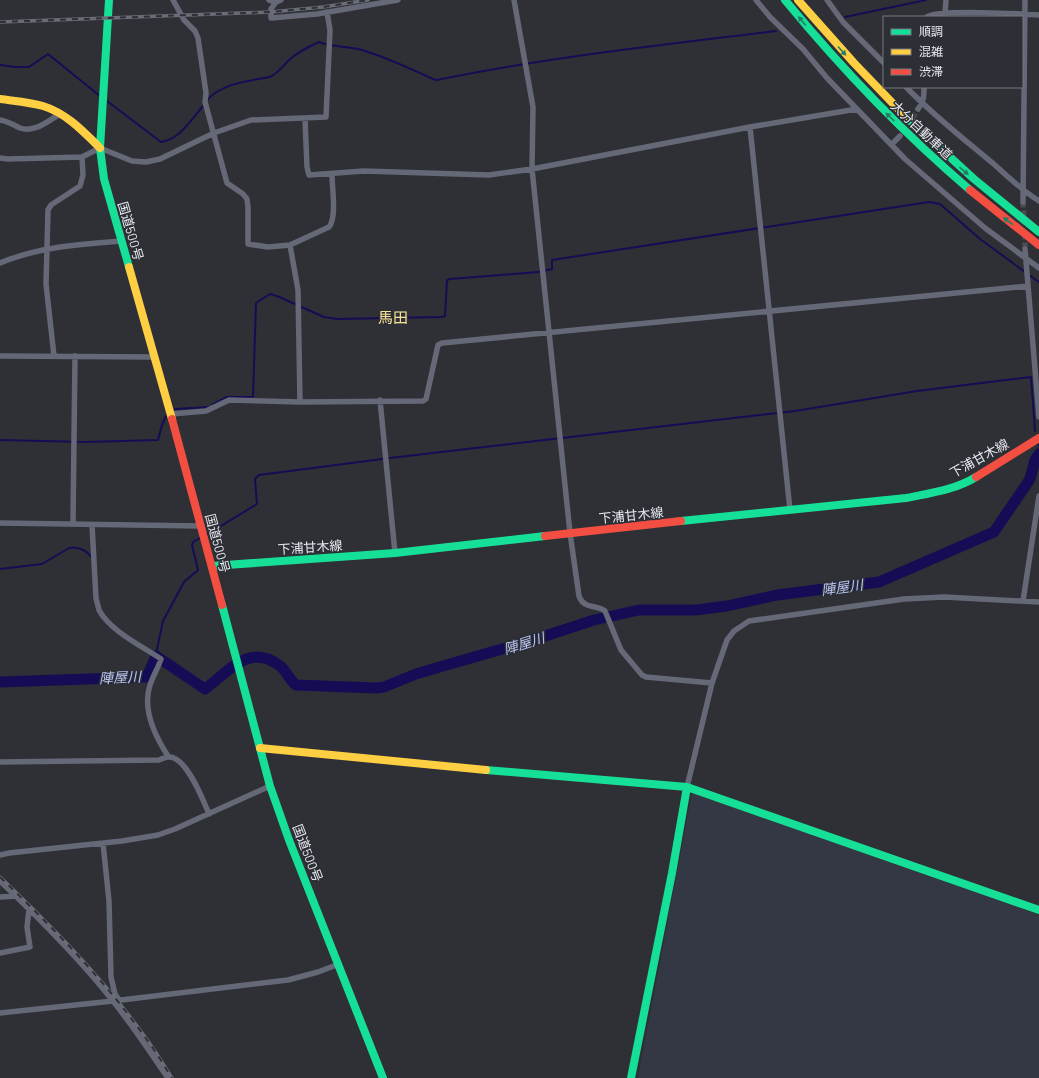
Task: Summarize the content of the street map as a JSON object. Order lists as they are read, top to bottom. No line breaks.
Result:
{"streets":{"main road":["大分自動車道","国道500号","下浦甘木線"]},"crossings":[["国道500号","下浦甘木線"]],"districts":["馬田"],"water":["陣屋川"],"legend":["順調","混雑","渋滞"]}
